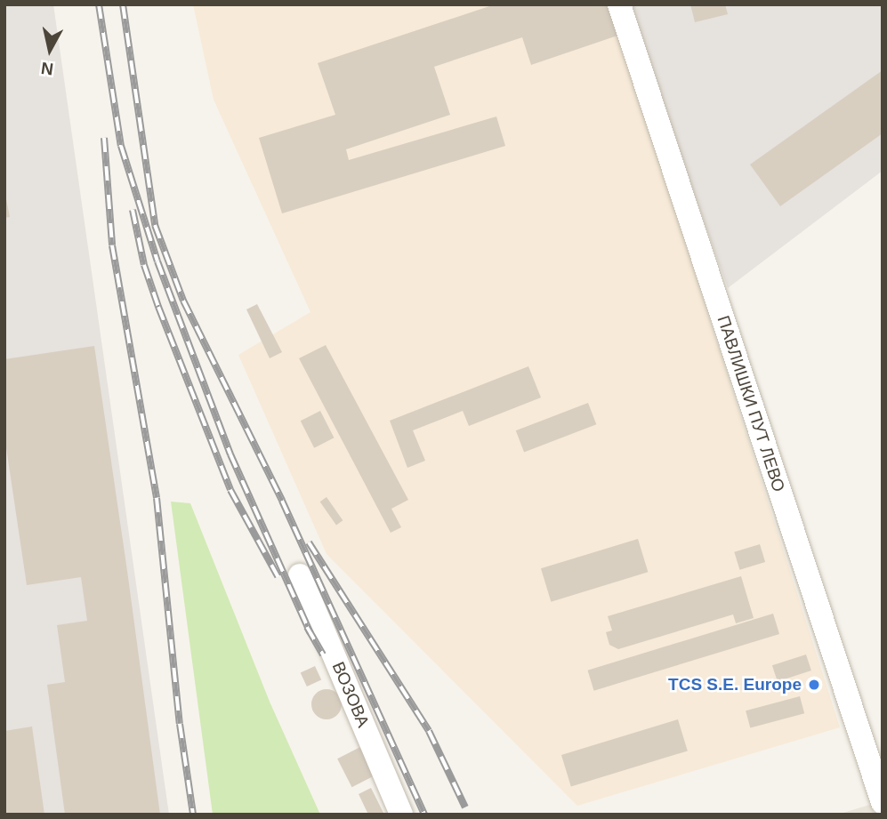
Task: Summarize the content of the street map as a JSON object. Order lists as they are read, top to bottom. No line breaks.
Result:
{"streets":{"street":["ПАВЛИШКИ ПУТ ЛЕВО","ВОЗОВА"]},"places":["TCS S.E. Europe"],"north":"bottom"}
